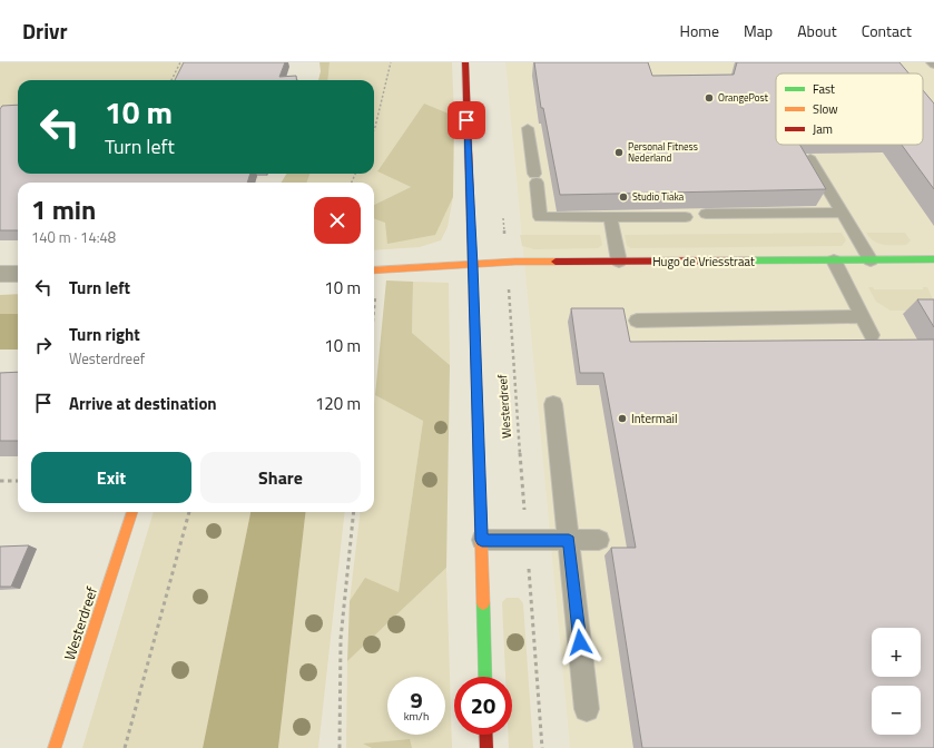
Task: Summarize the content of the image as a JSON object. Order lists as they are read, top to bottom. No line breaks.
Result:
{"streets":{"street":["Hugo de Vriesstraat","Westerdreef"]},"crossings":[["Hugo de Vriesstraat","Westerdreef"]],"places":["OrangePost","Personal Fitness Nederland","Studio Tiaka","Intermail"],"legend":["Fast","Slow","Jam"],"page":{"header":"Drivr","nav":["Home","Map","About","Contact"],"turn":["10 m","Turn left"],"heading":["1 min","140 m · 14:48"],"list":[{"name":"Turn left","value":"10 m"},{"name":"Turn right","note":"Westerdreef","value":"10 m"},{"name":"Arrive at destination","value":"120 m"}],"buttons":["Exit","Share"],"map_buttons":["+","−"],"speed":"9 km/h","limit":"20"}}
